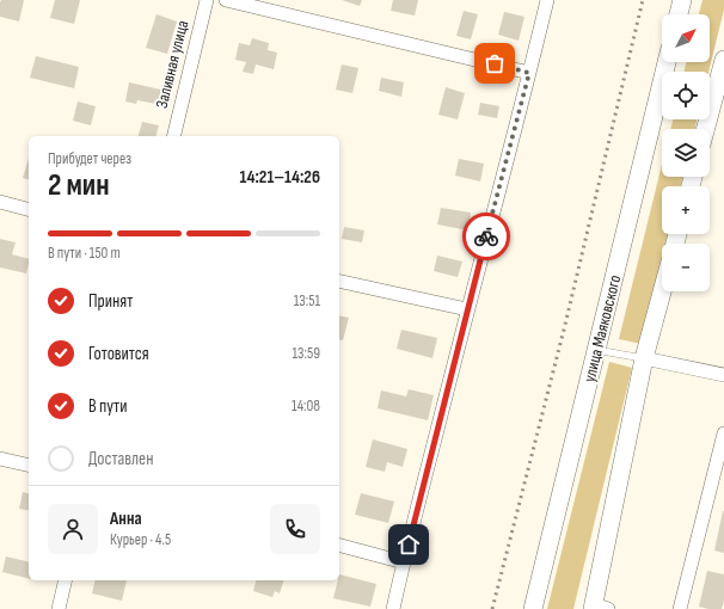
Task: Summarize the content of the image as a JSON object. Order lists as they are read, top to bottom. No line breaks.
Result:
{"streets":{"main road":["улица Маяковского"],"street":["Заливная улица"]},"north":"top right","page":{"map_buttons":["+","−"],"heading":["2 мин","Прибудет через","14:21–14:26"],"panel":["Анна","Курьер · 4.5"],"bar":"В пути · 150 m","list":[["Принят","13:51"],["Готовится","13:59"],["В пути","14:08"],"Доставлен"]}}
